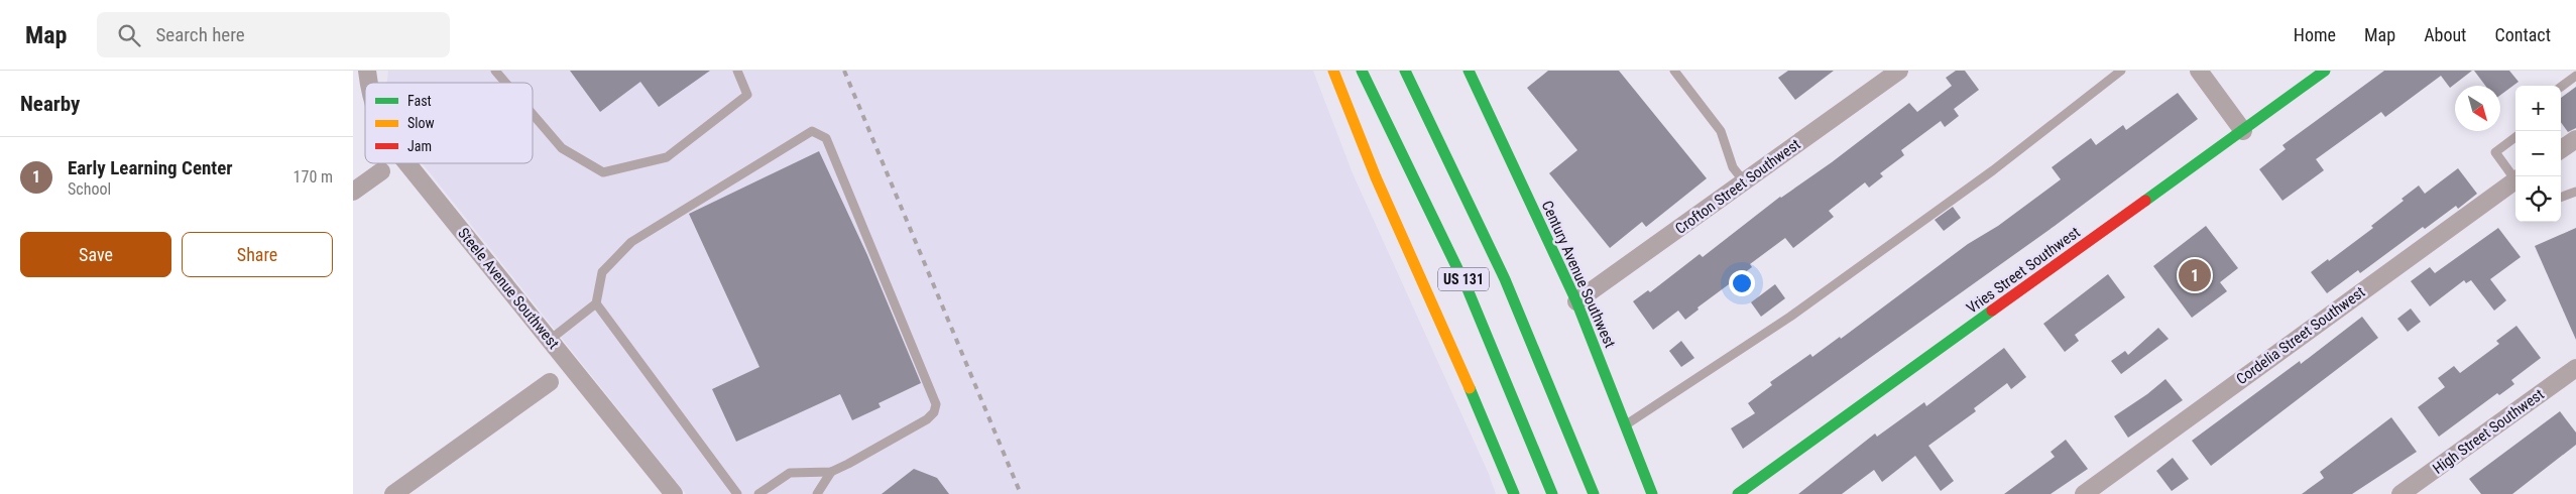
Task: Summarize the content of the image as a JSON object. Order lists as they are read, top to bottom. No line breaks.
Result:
{"streets":{"main road":["Vries Street Southwest","Century Avenue Southwest","US 131"],"street":["Crofton Street Southwest","Steele Avenue Southwest","Cordelia Street Southwest","High Street Southwest"]},"crossings":[["Crofton Street Southwest","Century Avenue Southwest"]],"legend":["Fast","Slow","Jam"],"north":"bottom right","page":{"header":"Map","search":"Search here","nav":["Home","Map","About","Contact"],"heading":"Nearby","map_buttons":["+","−"],"list":[{"mark":"1","name":"Early Learning Center","note":"School","value":"170 m"}],"buttons":["Save","Share"],"pins":"1"}}
